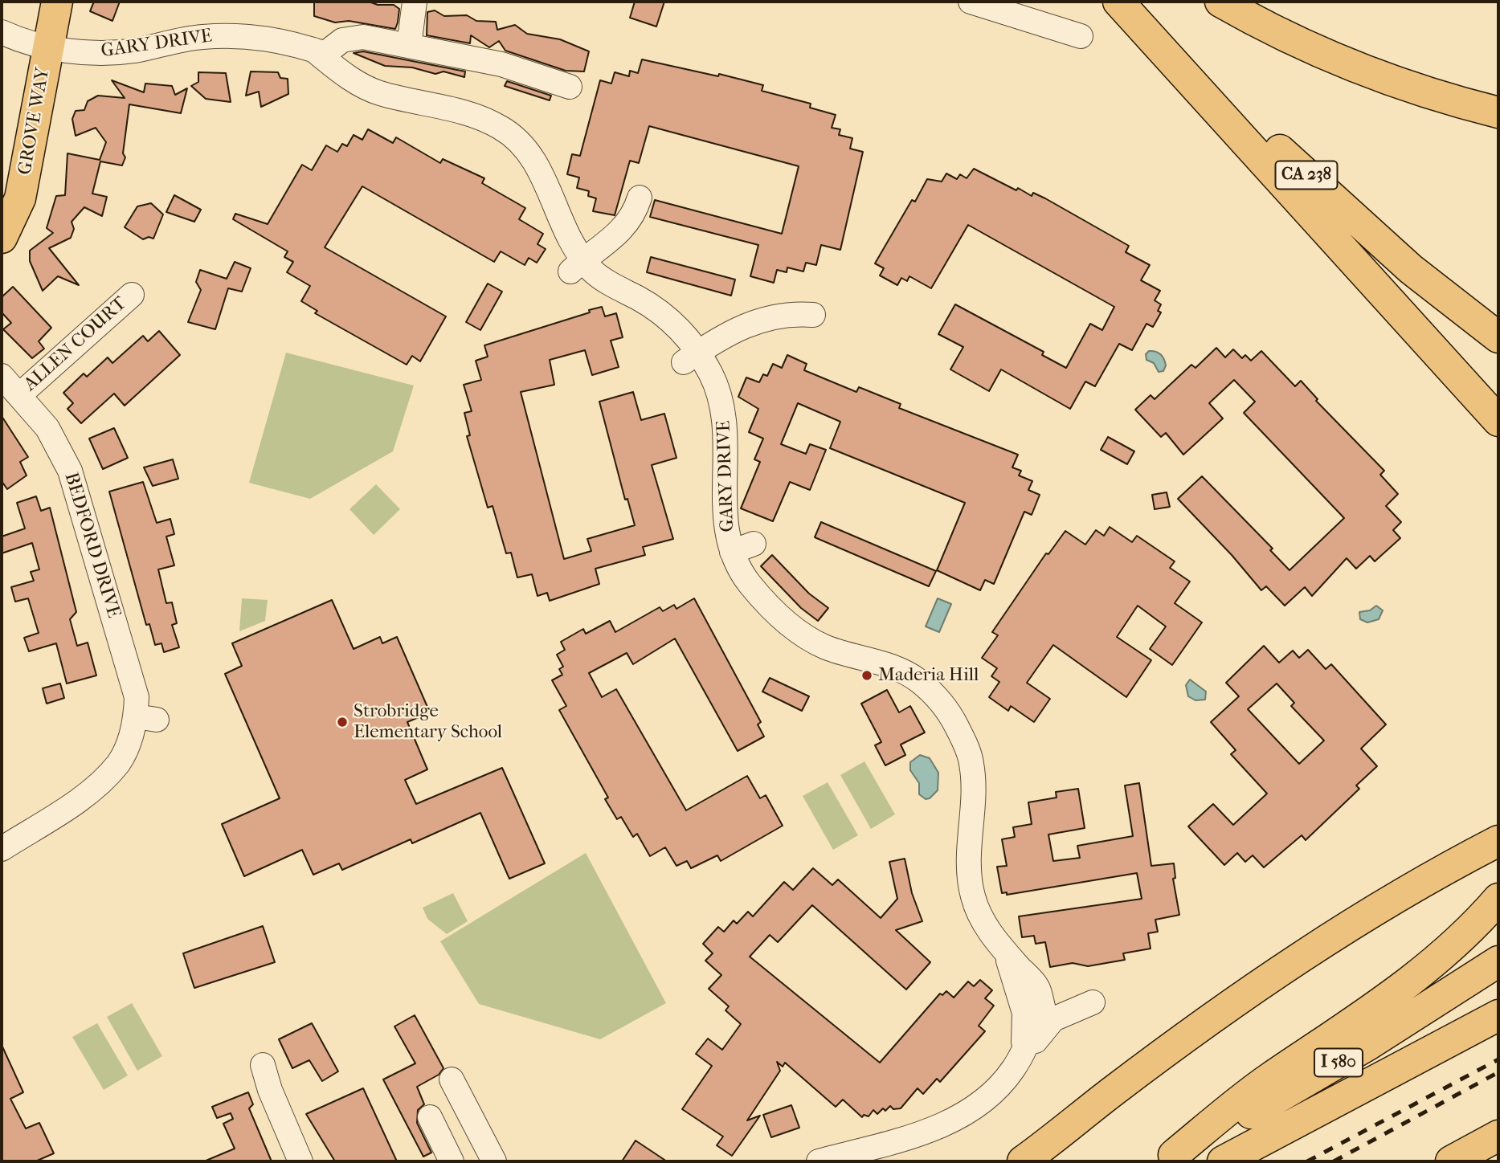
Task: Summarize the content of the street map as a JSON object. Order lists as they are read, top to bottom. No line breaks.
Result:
{"streets":{"main road":["GROVE WAY","CA 238","I 580"],"street":["GARY DRIVE","ALLEN COURT","BEDFORD DRIVE"]},"crossings":[["GARY DRIVE","GROVE WAY"],["ALLEN COURT","BEDFORD DRIVE"]],"places":["Maderia Hill","Strobridge Elementary School"]}
